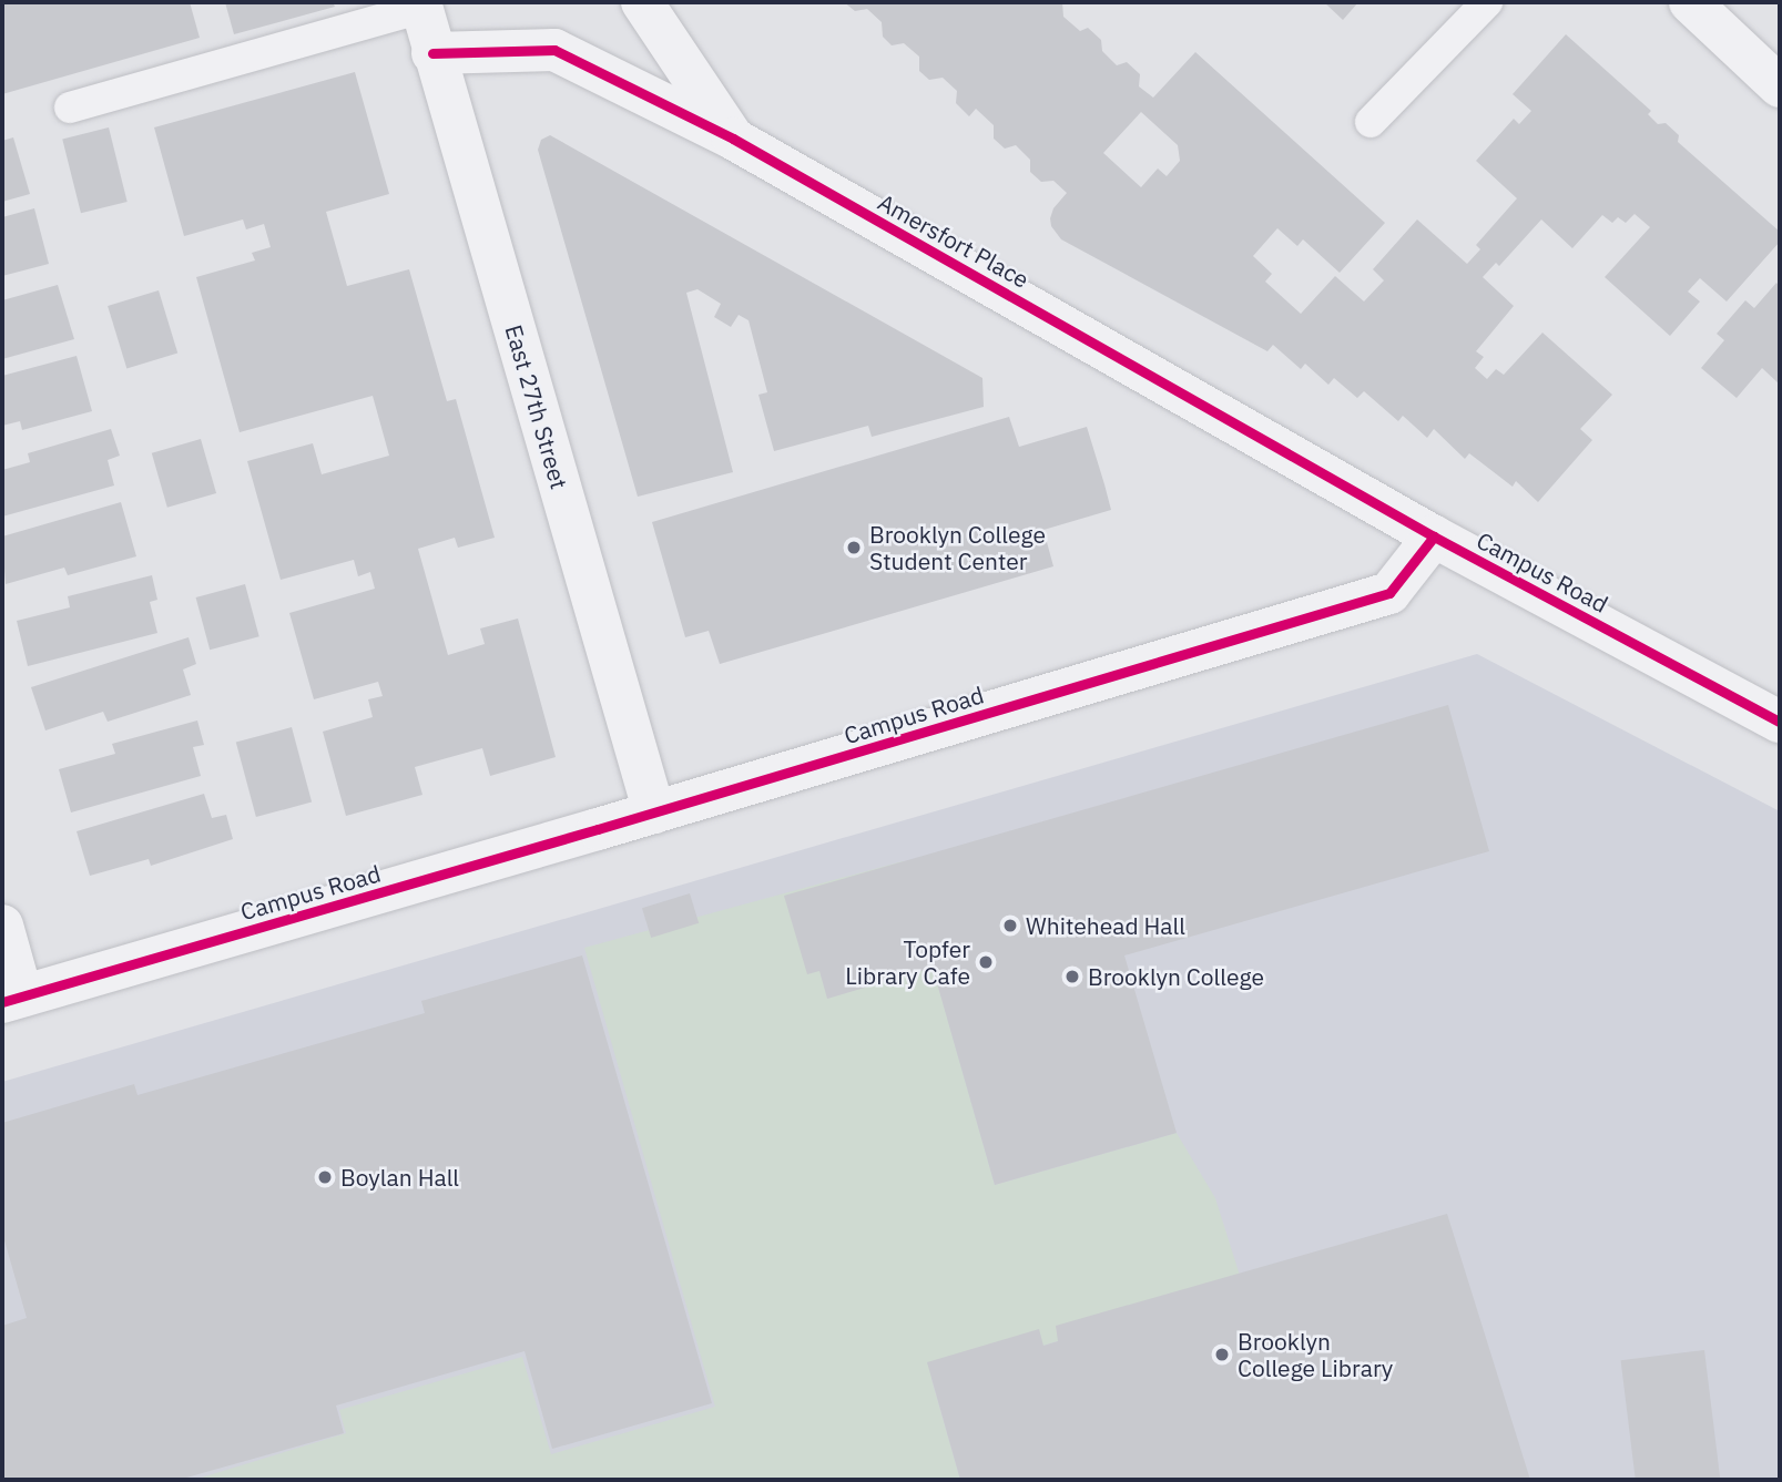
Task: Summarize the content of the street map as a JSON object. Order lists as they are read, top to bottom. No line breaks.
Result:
{"streets":{"street":["Amersfort Place","East 27th Street","Campus Road"]},"crossings":[["Amersfort Place","East 27th Street"],["Amersfort Place","Campus Road"],["East 27th Street","Campus Road"]],"places":["Brooklyn College Student Center","Whitehead Hall","Topfer Library Cafe","Brooklyn College","Boylan Hall","Brooklyn College Library"]}
